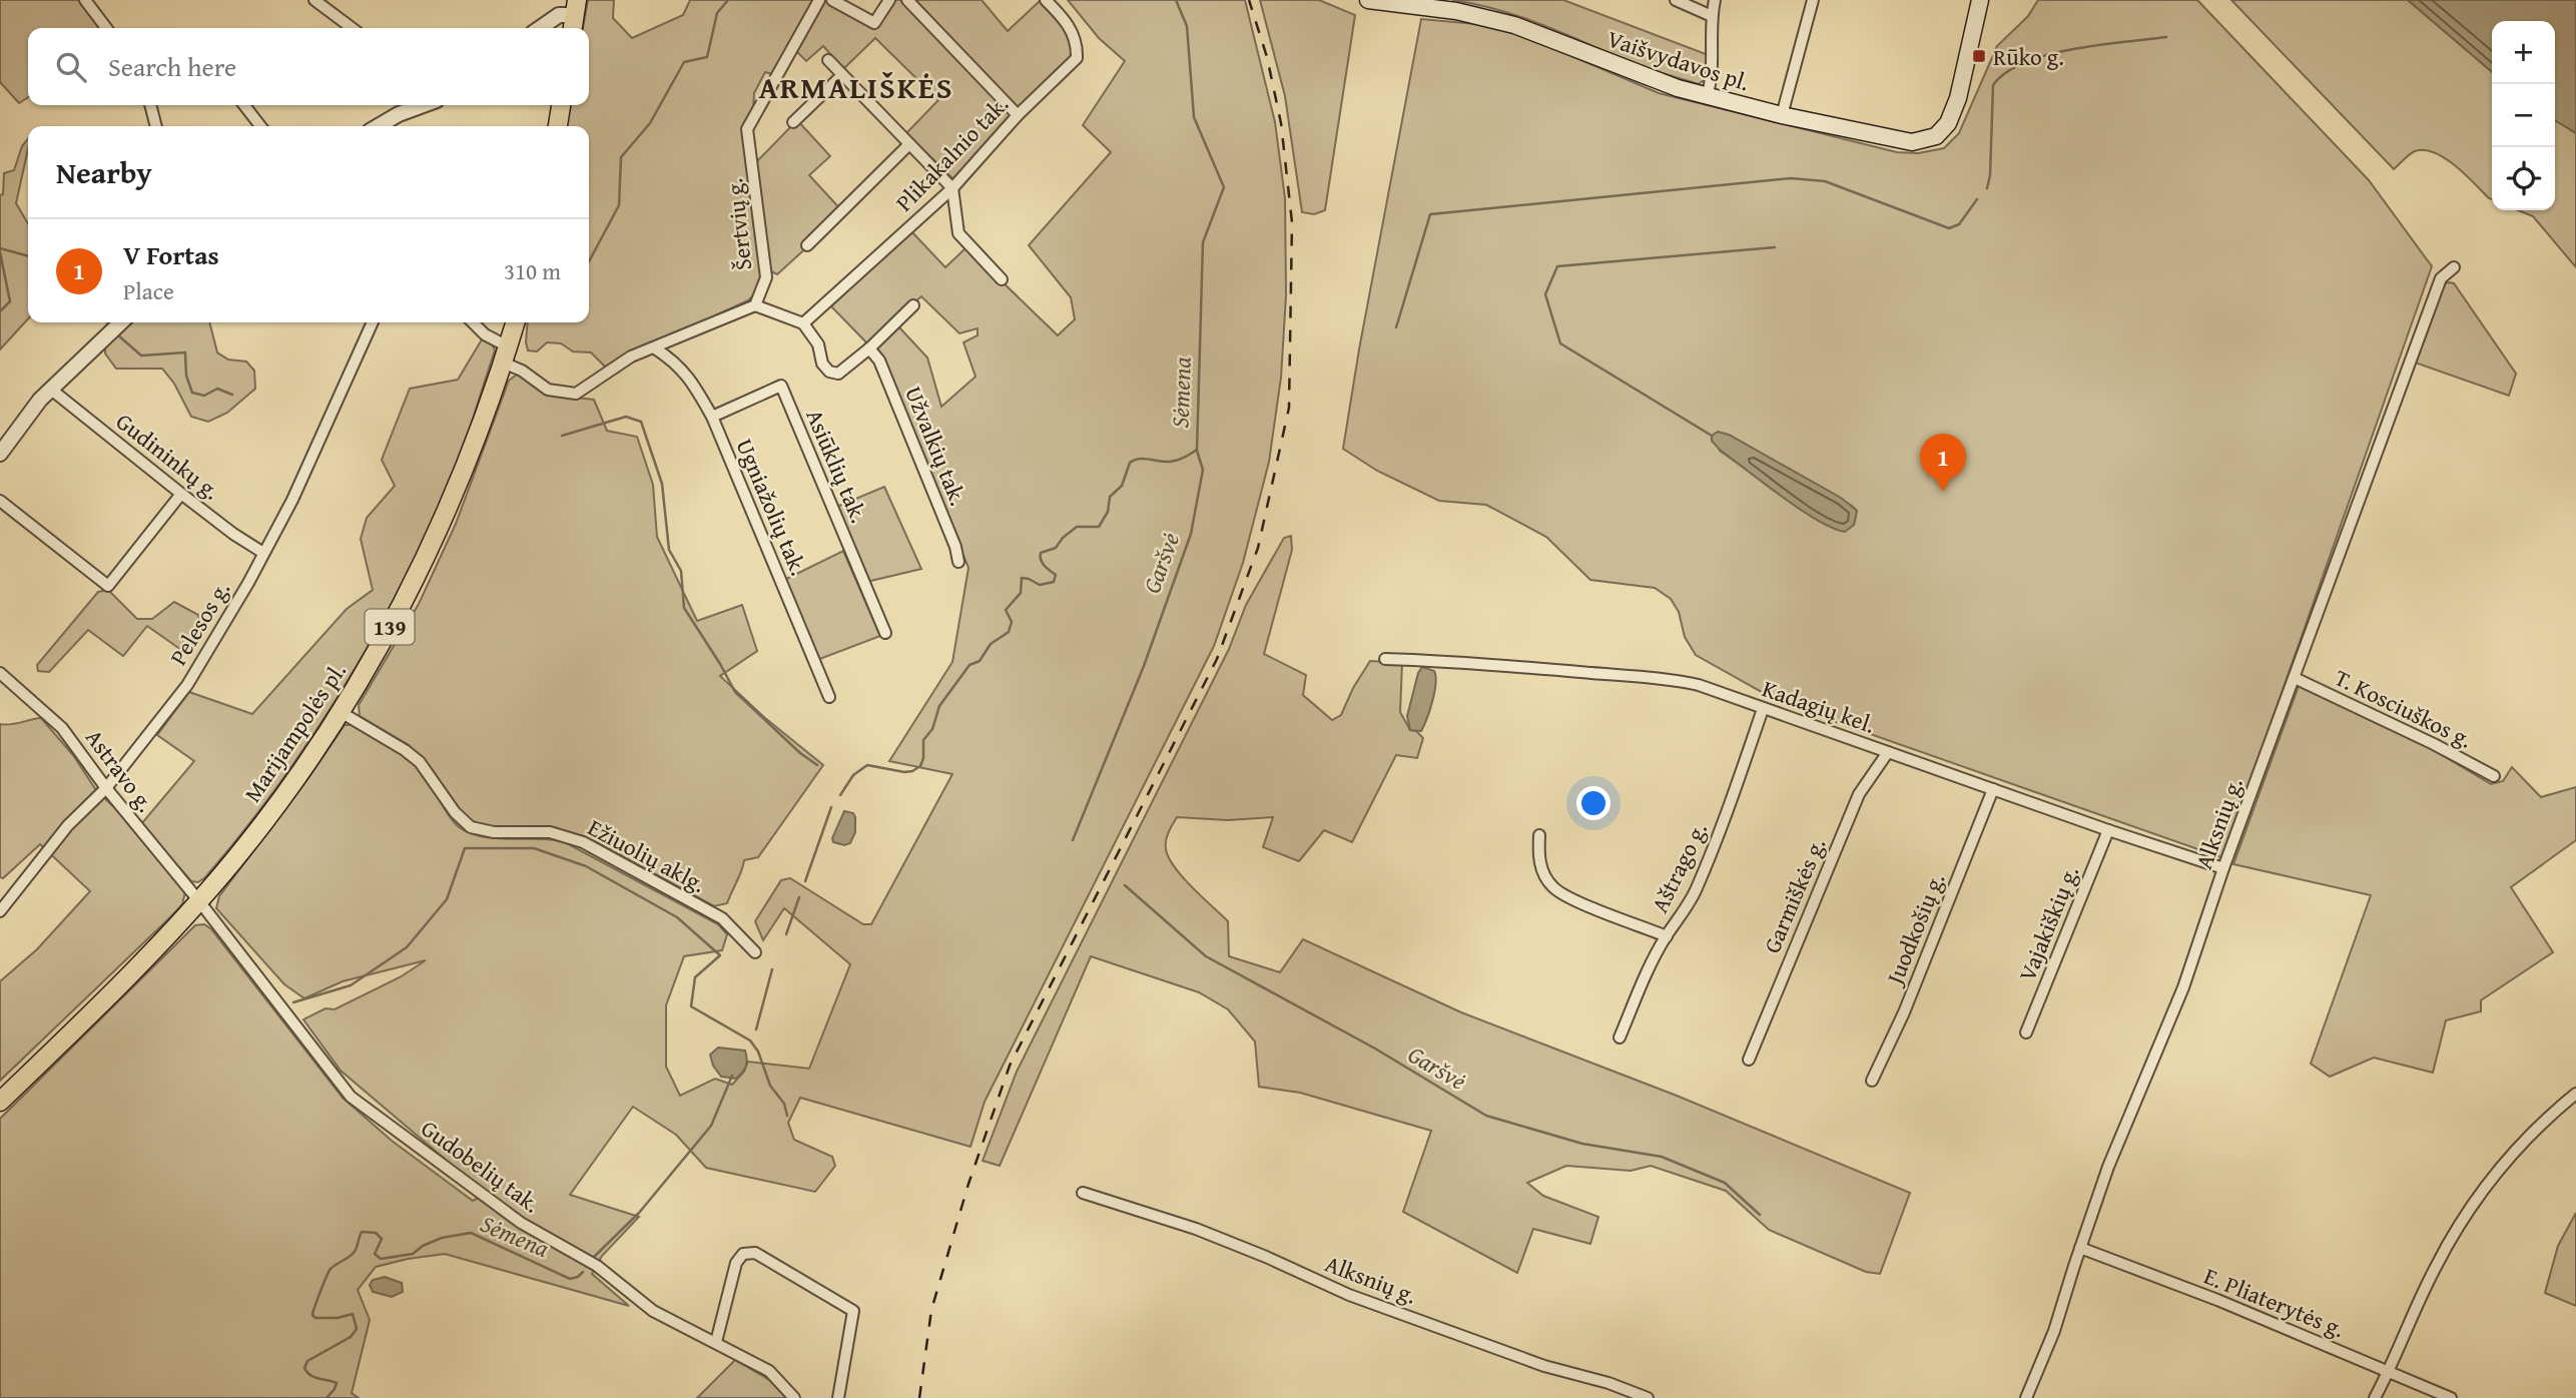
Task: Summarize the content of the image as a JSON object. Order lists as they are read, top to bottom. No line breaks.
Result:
{"streets":{"main road":["Vaišvydavos pl.","139","Marijampolės pl."],"street":["Plikakalnio tak.","Šertvių g.","Užvalkių tak.","Gudininkų g.","Asiūklių tak.","Ugniažolių tak.","Pelesos g.","Kadagių kel.","T. Kosciuškos g.","Astravo g.","Alksnių g.","Ežiuolių aklg.","Aštrago g.","Garmiškės g.","Vajakiškių g.","Juodkošių g.","Gudobelių tak.","E. Pliaterytės g."]},"crossings":[["Gudininkų g.","Pelesos g."],["Asiūklių tak.","Ugniažolių tak."],["Pelesos g.","Astravo g."],["Kadagių kel.","Alksnių g."],["Kadagių kel.","Aštrago g."],["Kadagių kel.","Garmiškės g."],["Kadagių kel.","Vajakiškių g."],["Kadagių kel.","Juodkošių g."],["T. Kosciuškos g.","Alksnių g."],["Marijampolės pl.","Astravo g."],["Marijampolės pl.","Ežiuolių aklg."],["Marijampolės pl.","Gudobelių tak."],["Astravo g.","Gudobelių tak."],["Alksnių g.","E. Pliaterytės g."]],"districts":["ARMALIŠKĖS"],"water":["Sėmena","Garšvė"],"places":{"transit":["Rūko g."]},"page":{"map_buttons":["+","−"],"search":"Search here","heading":"Nearby","list":[{"mark":"1","name":"V Fortas","note":"Place","value":"310 m"}],"pins":"1"}}
